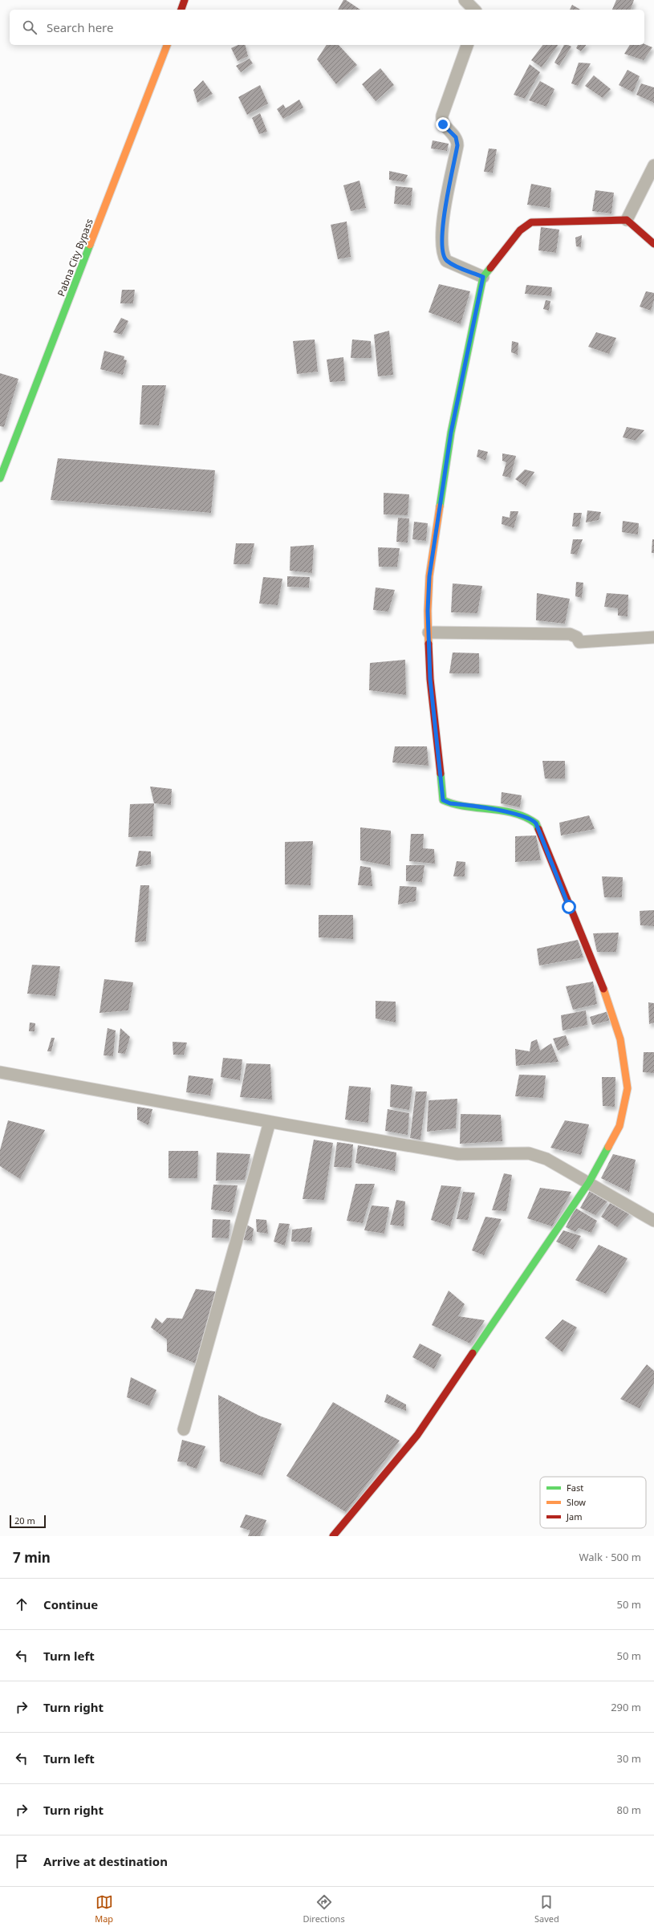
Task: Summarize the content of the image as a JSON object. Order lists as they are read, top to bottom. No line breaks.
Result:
{"streets":{"main road":["Pabna City Bypass"]},"legend":["Fast","Slow","Jam"],"scale_bar":"20 m","page":{"search":"Search here","scale":"20 m","heading":["7 min","Walk · 500 m"],"list":[["Continue","50 m"],["Turn left","50 m"],["Turn right","290 m"],["Turn left","30 m"],["Turn right","80 m"],"Arrive at destination"],"nav":["Map","Directions","Saved"]}}
